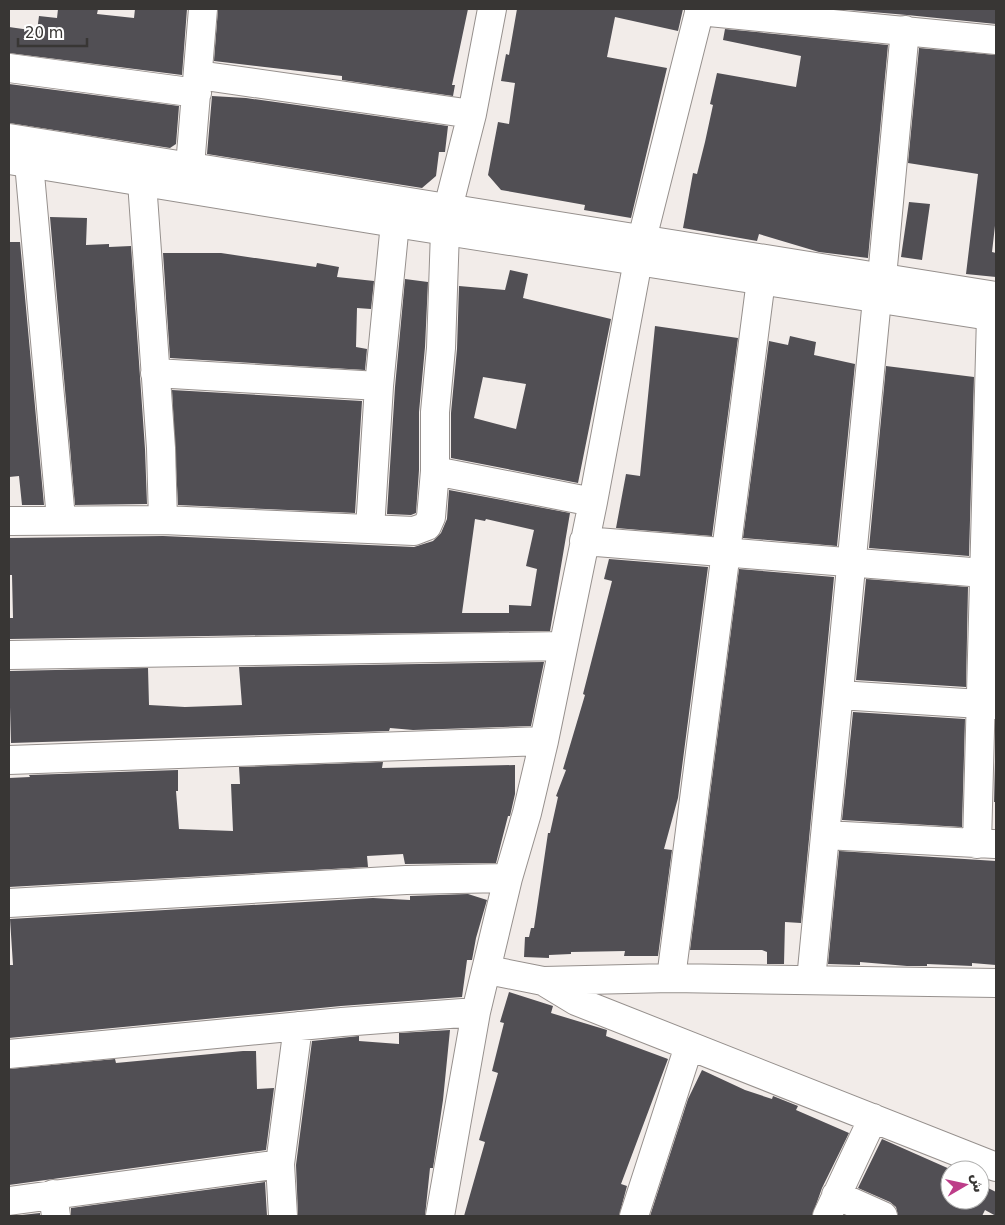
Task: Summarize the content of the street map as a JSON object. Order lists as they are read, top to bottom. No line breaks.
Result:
{"scale_bar":"20 m","north":"right"}
